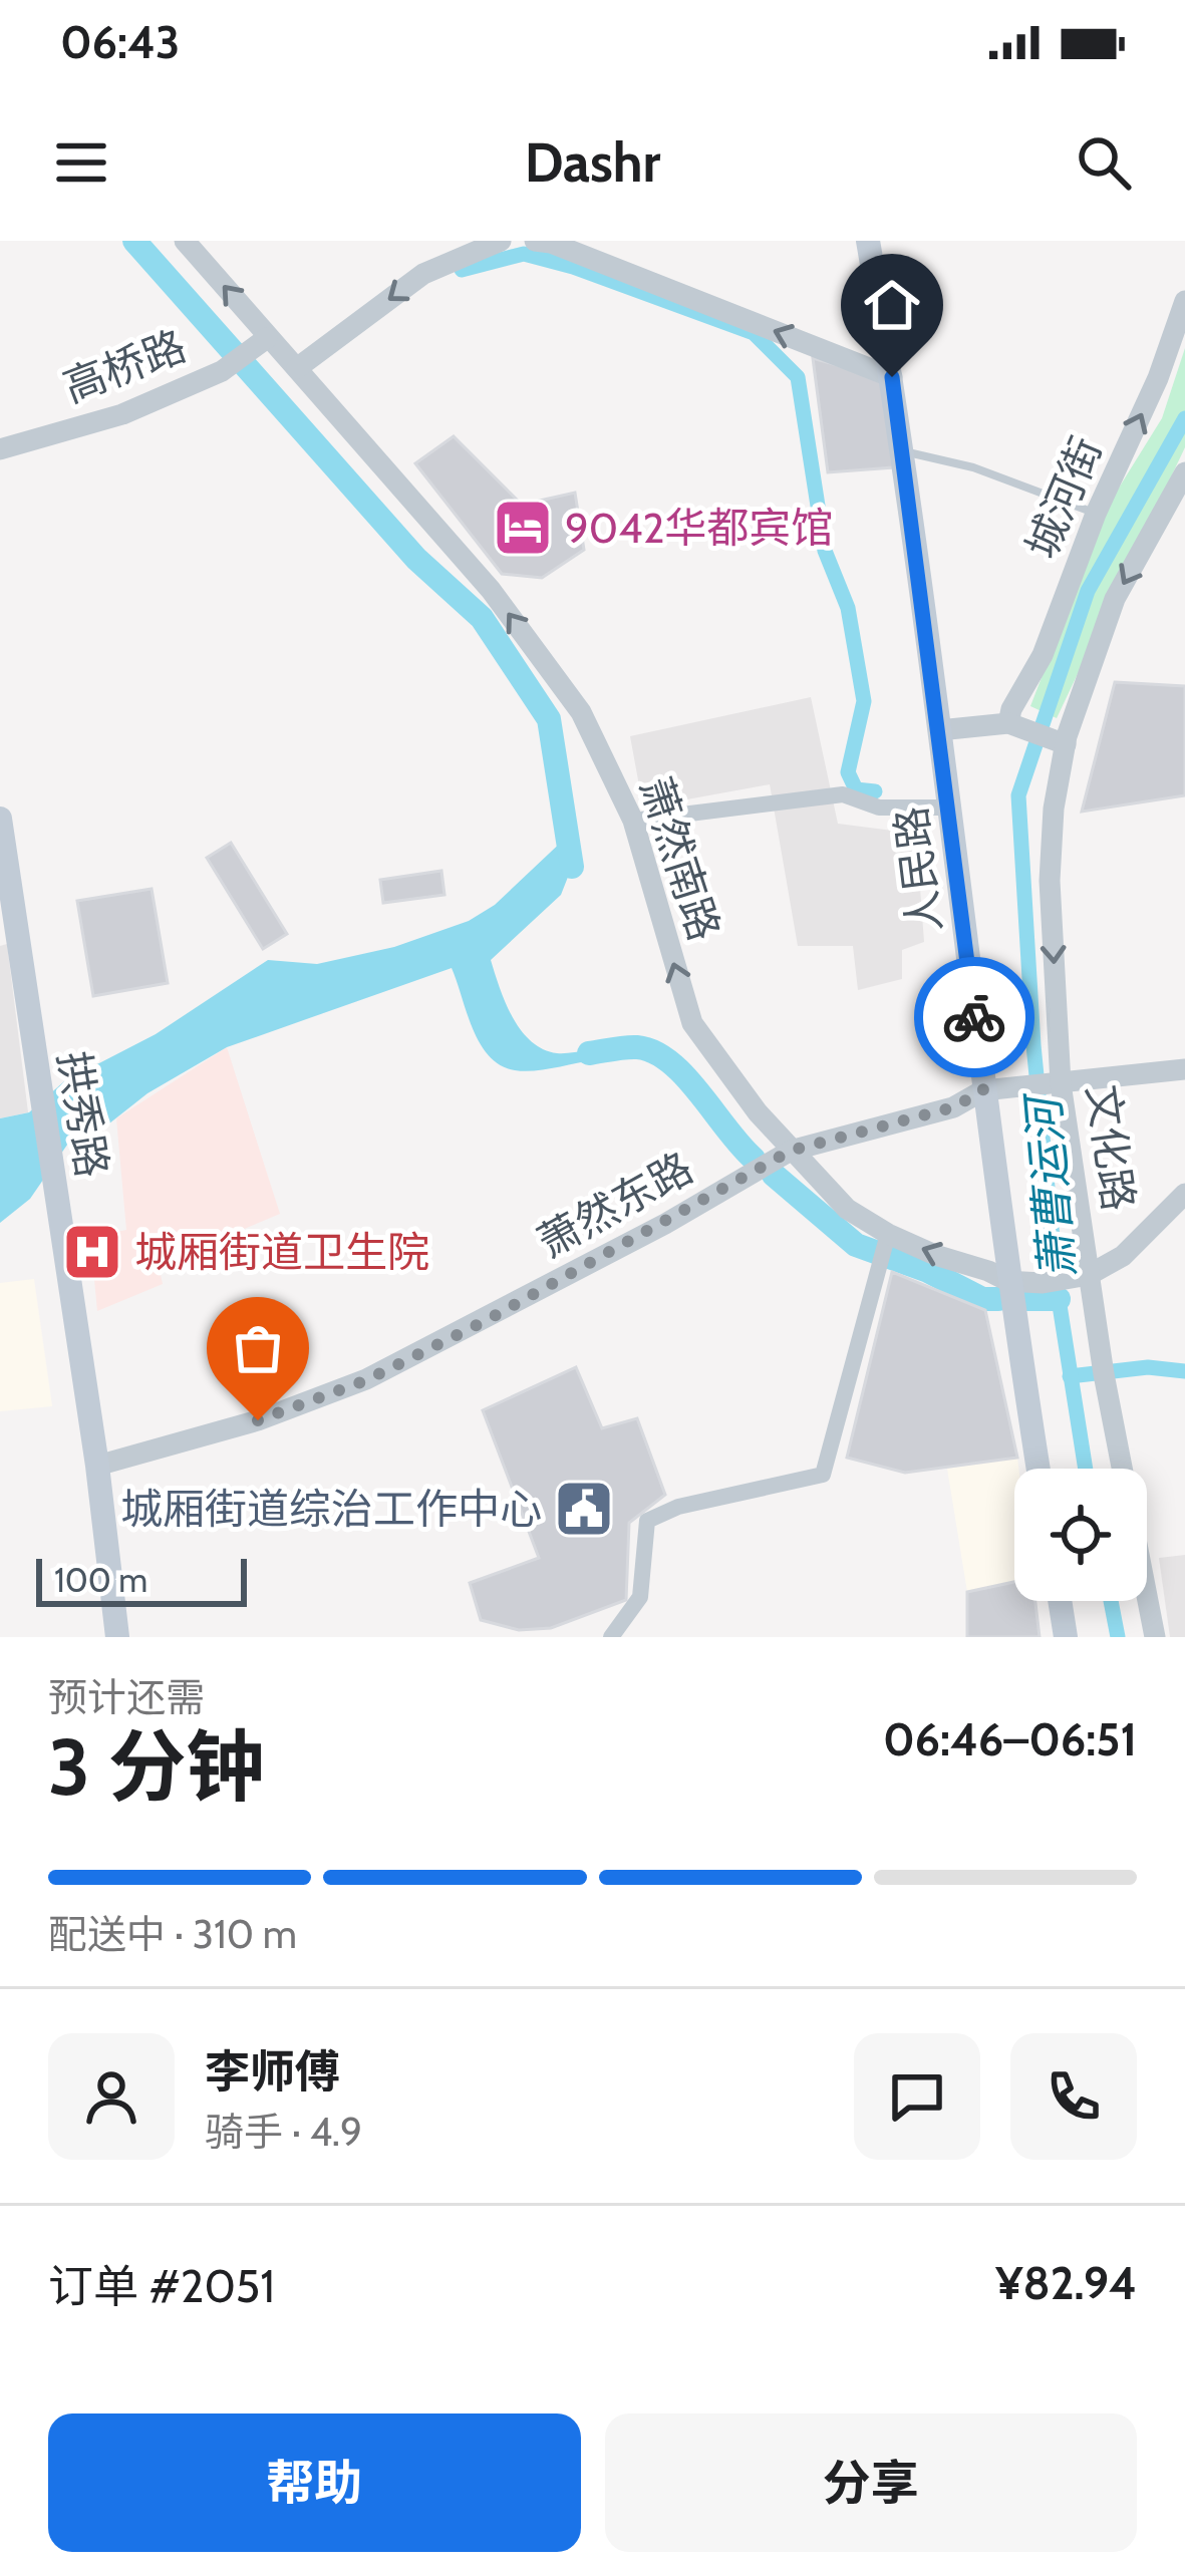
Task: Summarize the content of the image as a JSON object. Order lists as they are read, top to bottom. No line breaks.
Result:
{"streets":{"main road":["人民路","拱秀路"],"street":["高桥路","城河街","萧然南路","文化路","萧然东路"]},"crossings":[["高桥路","萧然南路"],["萧然南路","人民路"],["萧然南路","文化路"],["萧然南路","萧然东路"],["人民路","萧然东路"],["拱秀路","萧然东路"],["文化路","萧然东路"]],"one_way":["城河街","萧然南路","文化路"],"water":["萧曹运河"],"places":{"hotel":["9042华都宾馆"],"hospital":["城厢街道卫生院"],"public building":["城厢街道综治工作中心"]},"scale_bar":"100 m","page":{"status":"06:43","header":"Dashr","scale":"100 m","heading":["3 分钟","预计还需","06:46–06:51"],"panel":["李师傅","骑手 · 4.9","订单 #2051","¥82.94"],"bar":"配送中 · 310 m","buttons":["帮助","分享"]}}
